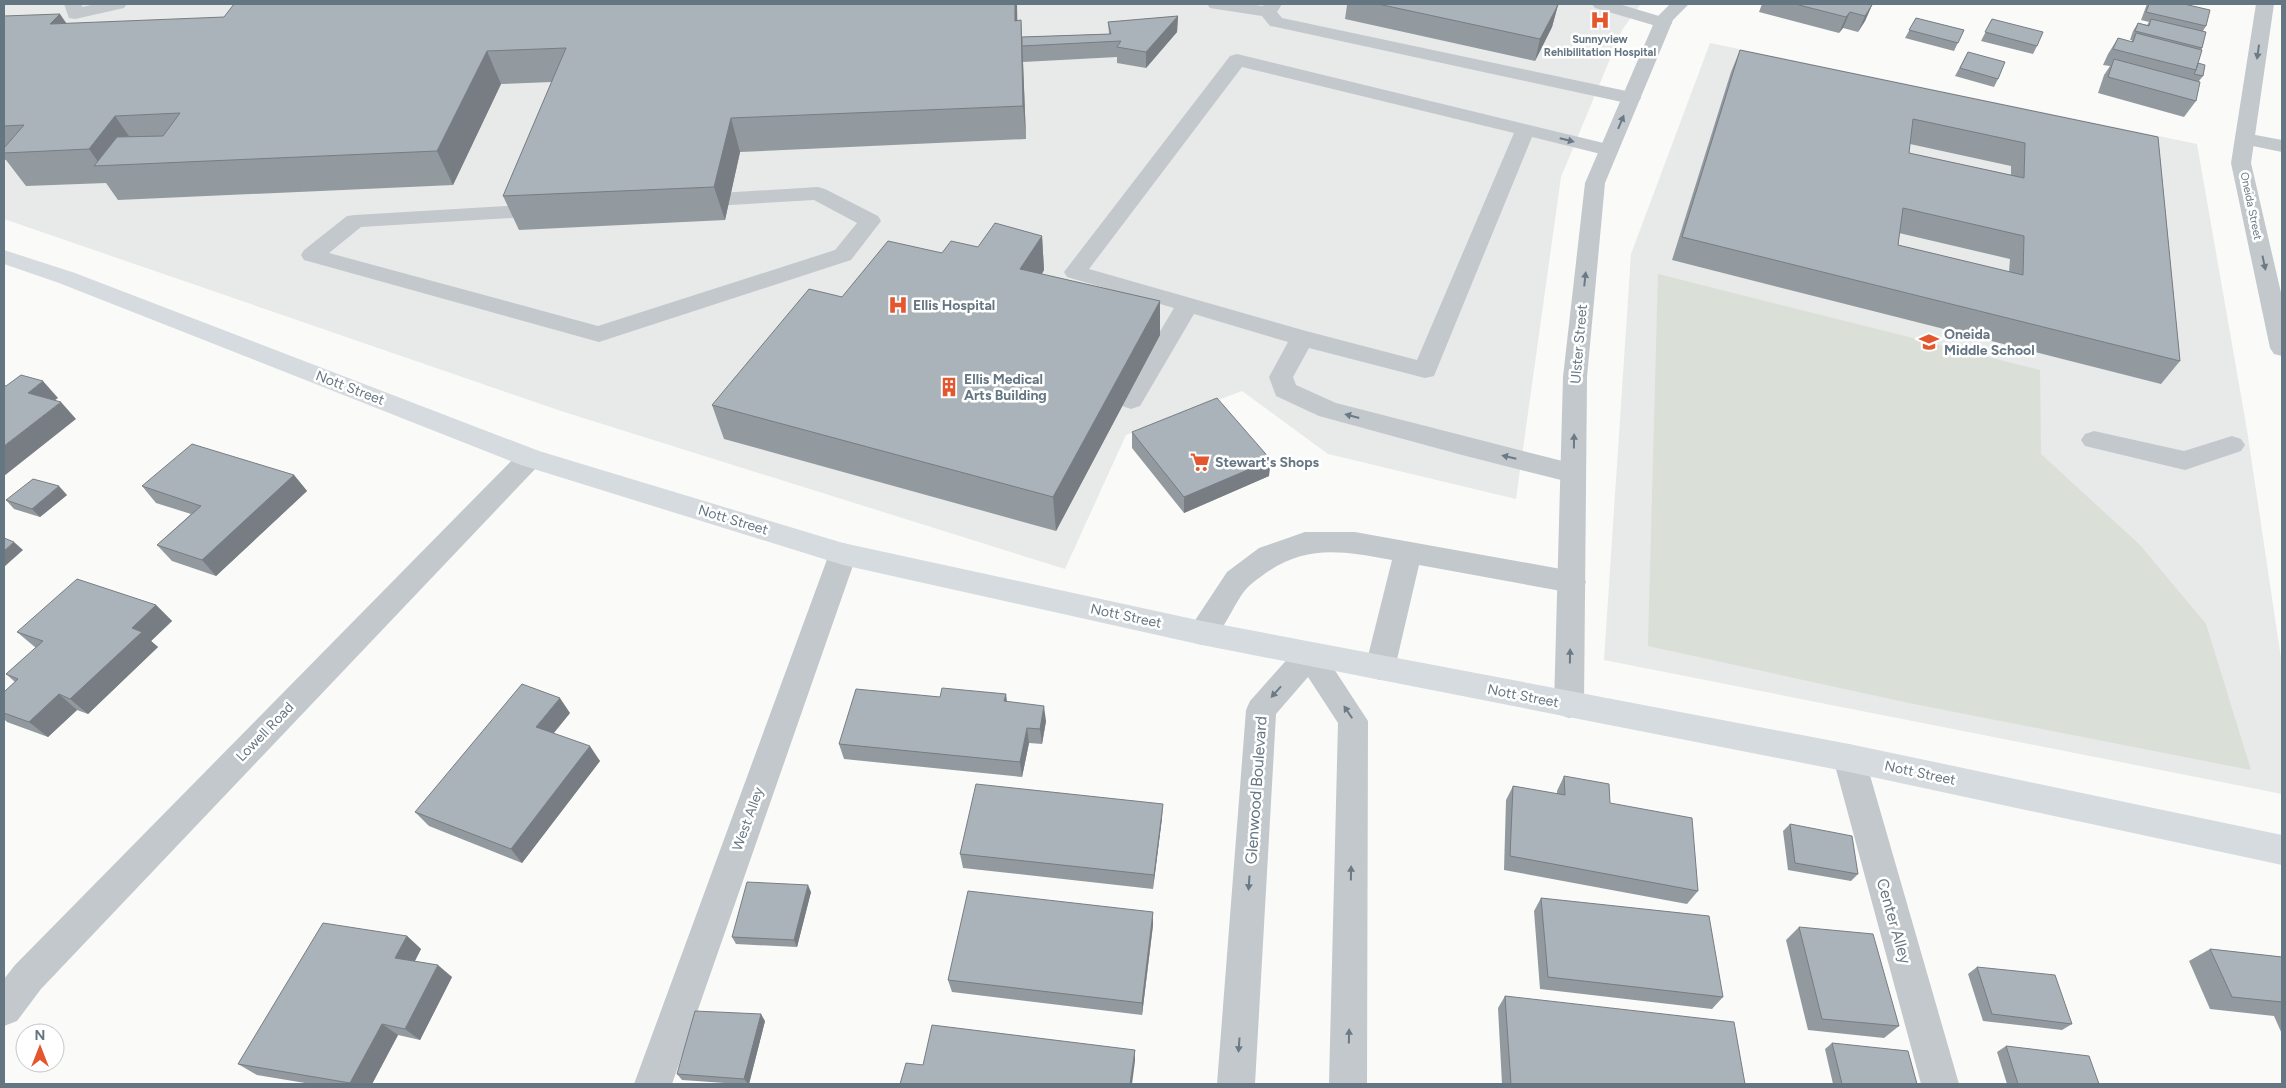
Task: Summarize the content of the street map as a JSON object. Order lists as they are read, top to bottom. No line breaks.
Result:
{"streets":{"main road":["Nott Street"],"street":["Oneida Street","Ulster Street","Lowell Road","Glenwood Boulevard","West Alley","Center Alley"]},"crossings":[["Ulster Street","Nott Street"],["Nott Street","Lowell Road"],["Nott Street","Glenwood Boulevard"],["Nott Street","West Alley"],["Nott Street","Center Alley"]],"one_way":["Oneida Street","Ulster Street"],"places":{"hospital":["Sunnyview Rehibilitation Hospital","Ellis Hospital"],"school or university":["Oneida Middle School"],"building":["Ellis Medical Arts Building"],"supermarket":["Stewart's Shops"]},"north":"top"}
